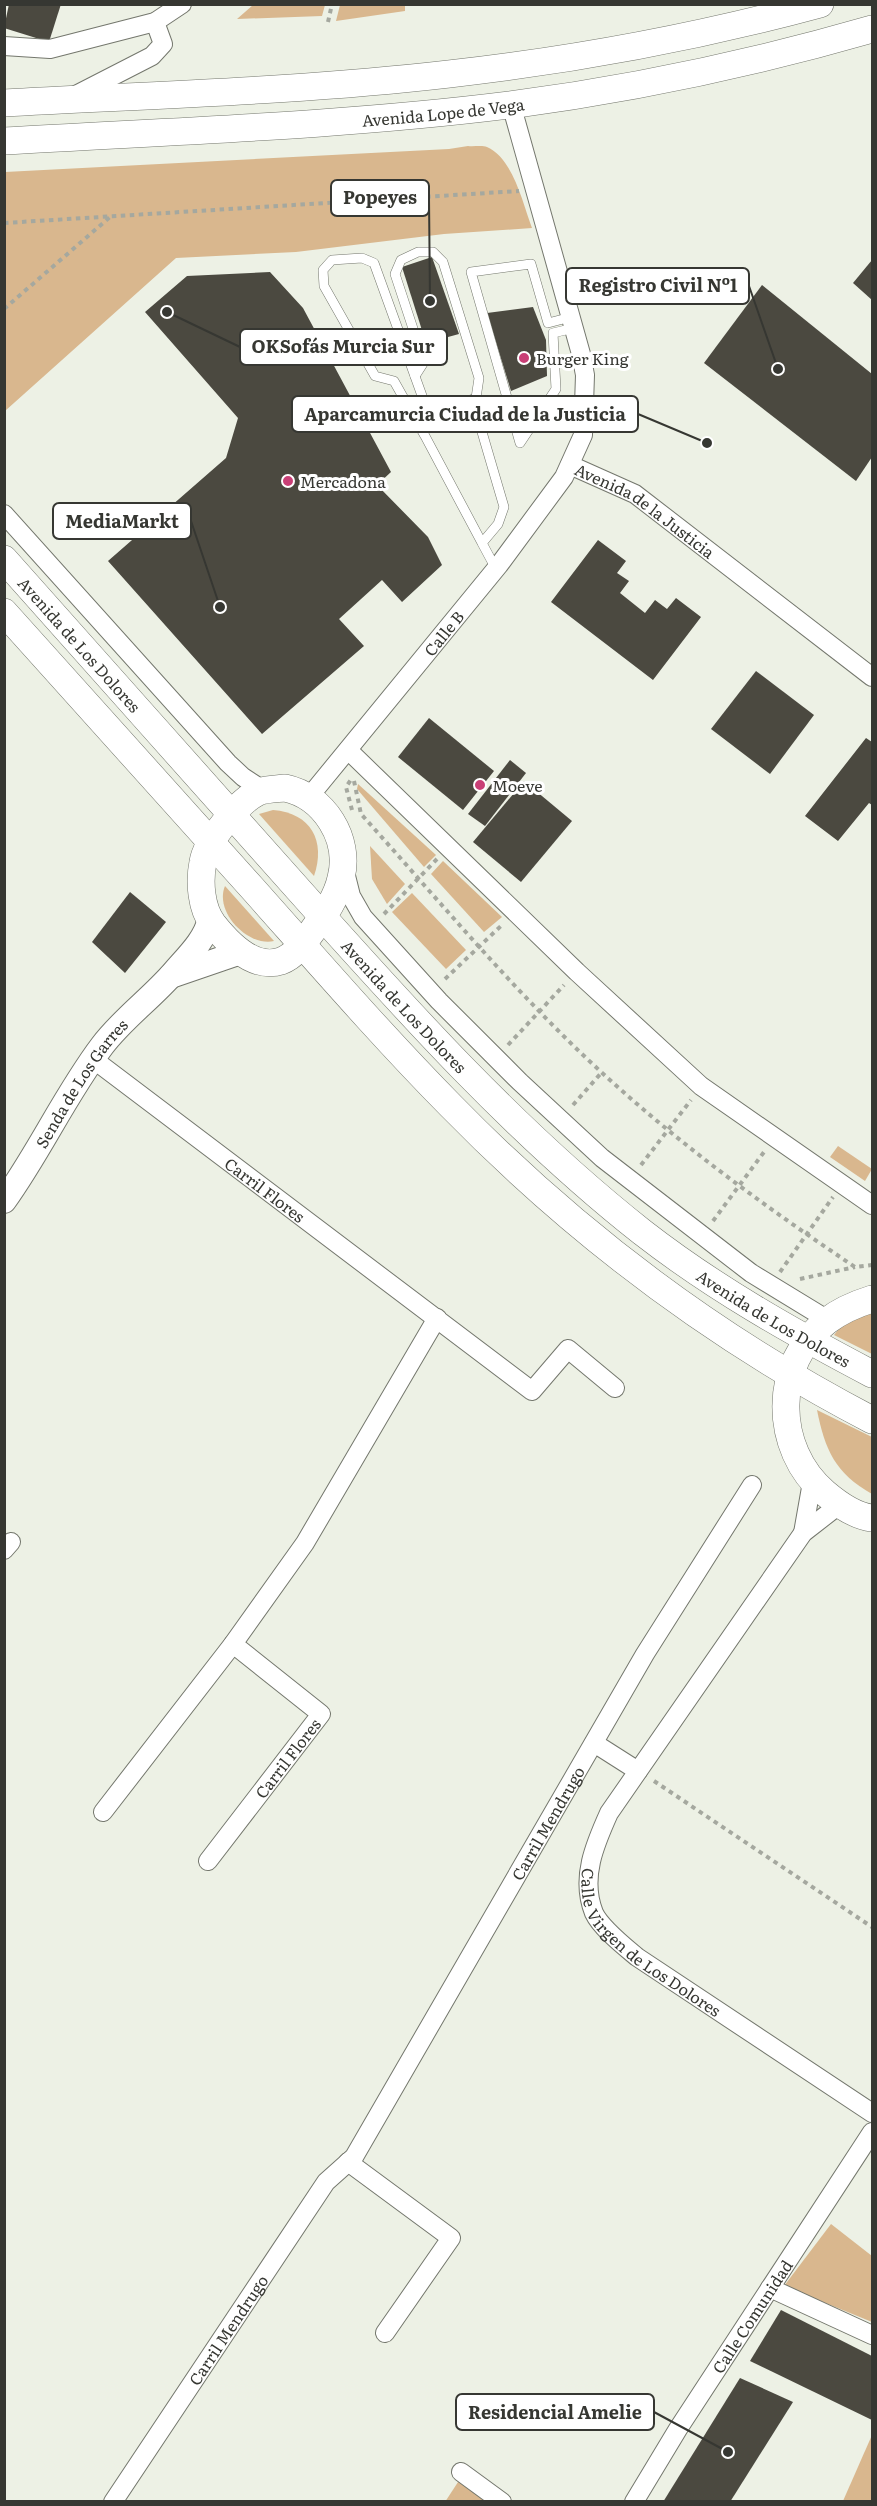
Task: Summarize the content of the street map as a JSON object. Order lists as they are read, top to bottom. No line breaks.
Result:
{"streets":{"main road":["Avenida Lope de Vega","Avenida de Los Dolores"],"street":["Avenida de la Justicia","Calle B","Senda de Los Garres","Carril Flores","Carril Mendrugo","Calle Virgen de Los Dolores","Calle Comunidad"]},"crossings":[["Avenida Lope de Vega","Avenida de la Justicia"],["Avenida de la Justicia","Calle B"],["Senda de Los Garres","Carril Flores"]],"places":["Popeyes","OKSofás Murcia Sur","Burger King","Registro Civil Nº1","Aparcamurcia Ciudad de la Justicia","Mercadona","MediaMarkt","Moeve","Residencial Amelie"]}
